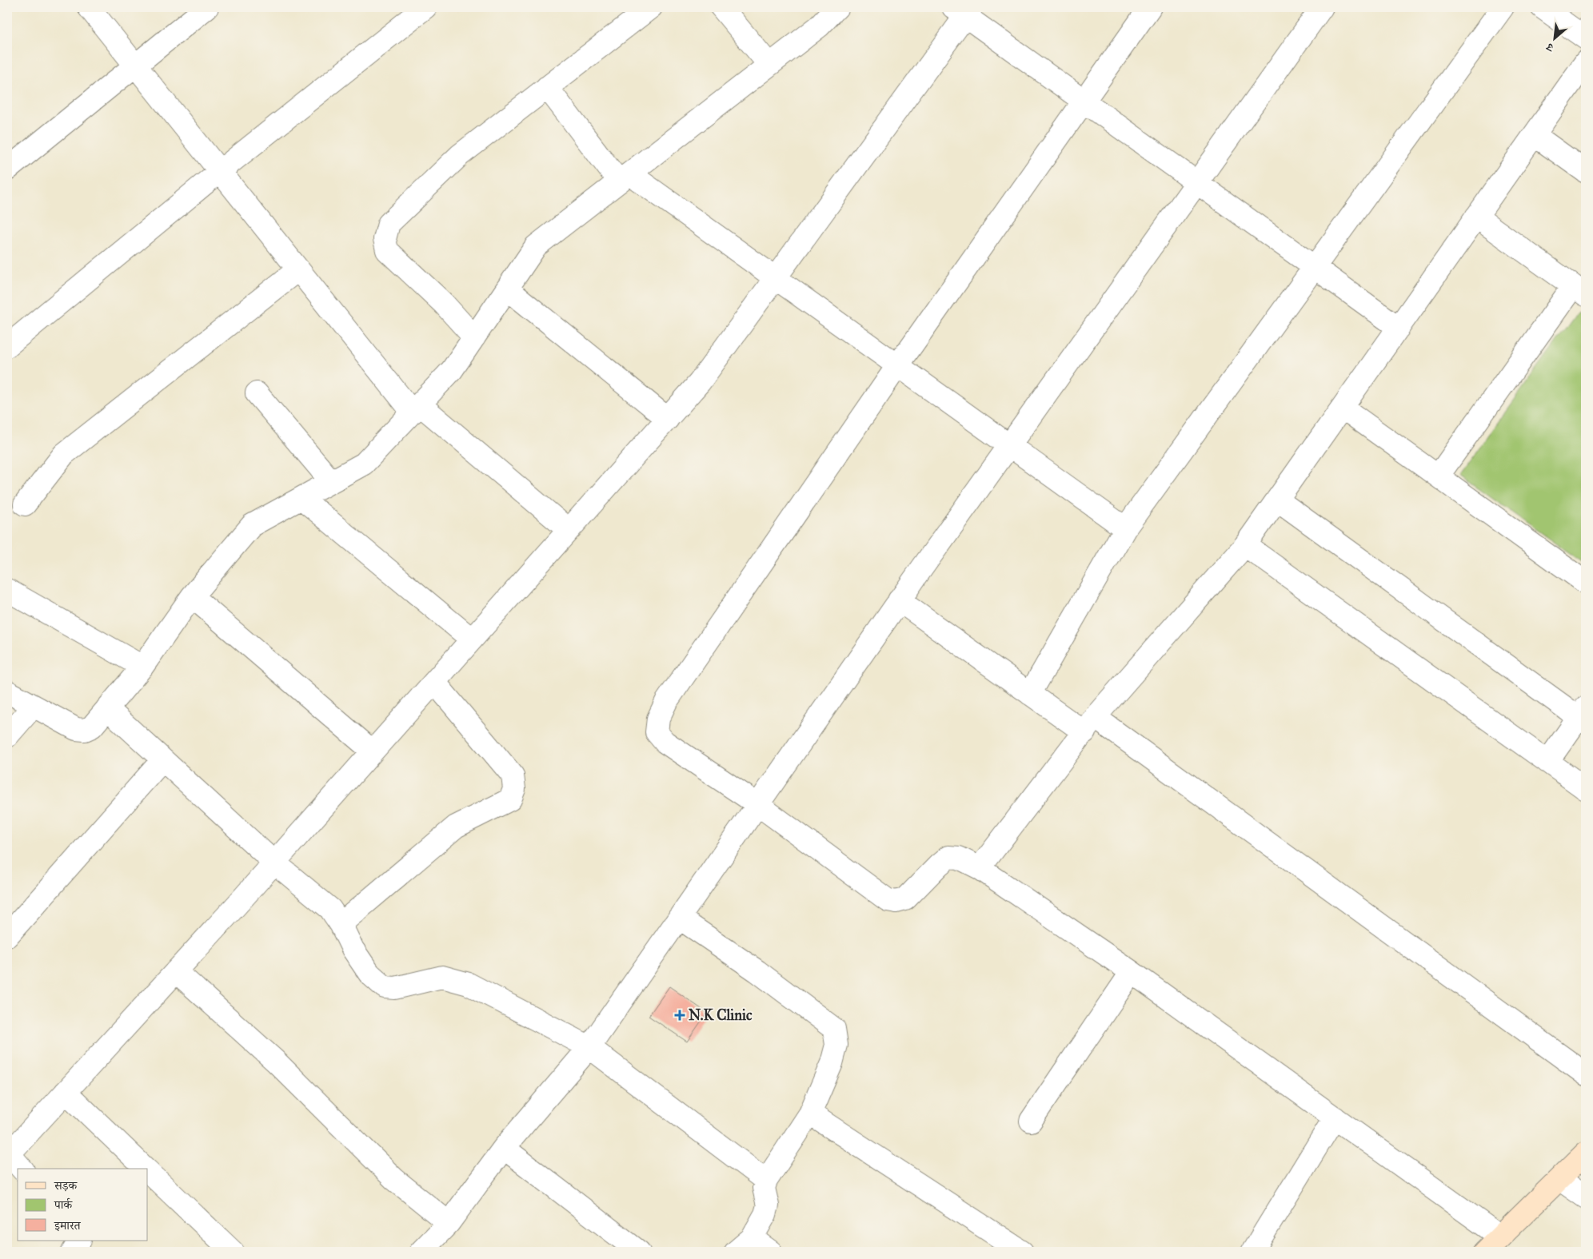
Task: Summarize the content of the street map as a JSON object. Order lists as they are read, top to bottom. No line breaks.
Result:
{"places":{"health":["N.K Clinic"]},"legend":["सड़क","पार्क","इमारत"],"north":"bottom left"}
